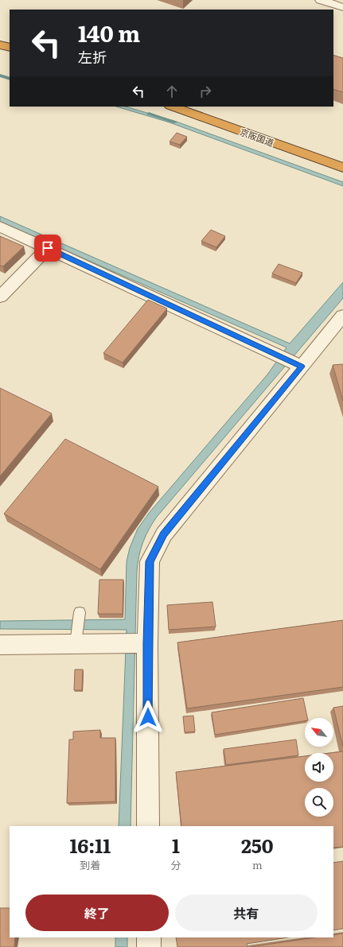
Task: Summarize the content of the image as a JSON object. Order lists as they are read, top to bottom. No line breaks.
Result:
{"streets":{"highway":["京阪国道"]},"north":"top left","page":{"turn":["140 m","左折"],"eta":["16:11","到着","1","分","250","m"],"buttons":["終了","共有"]}}
